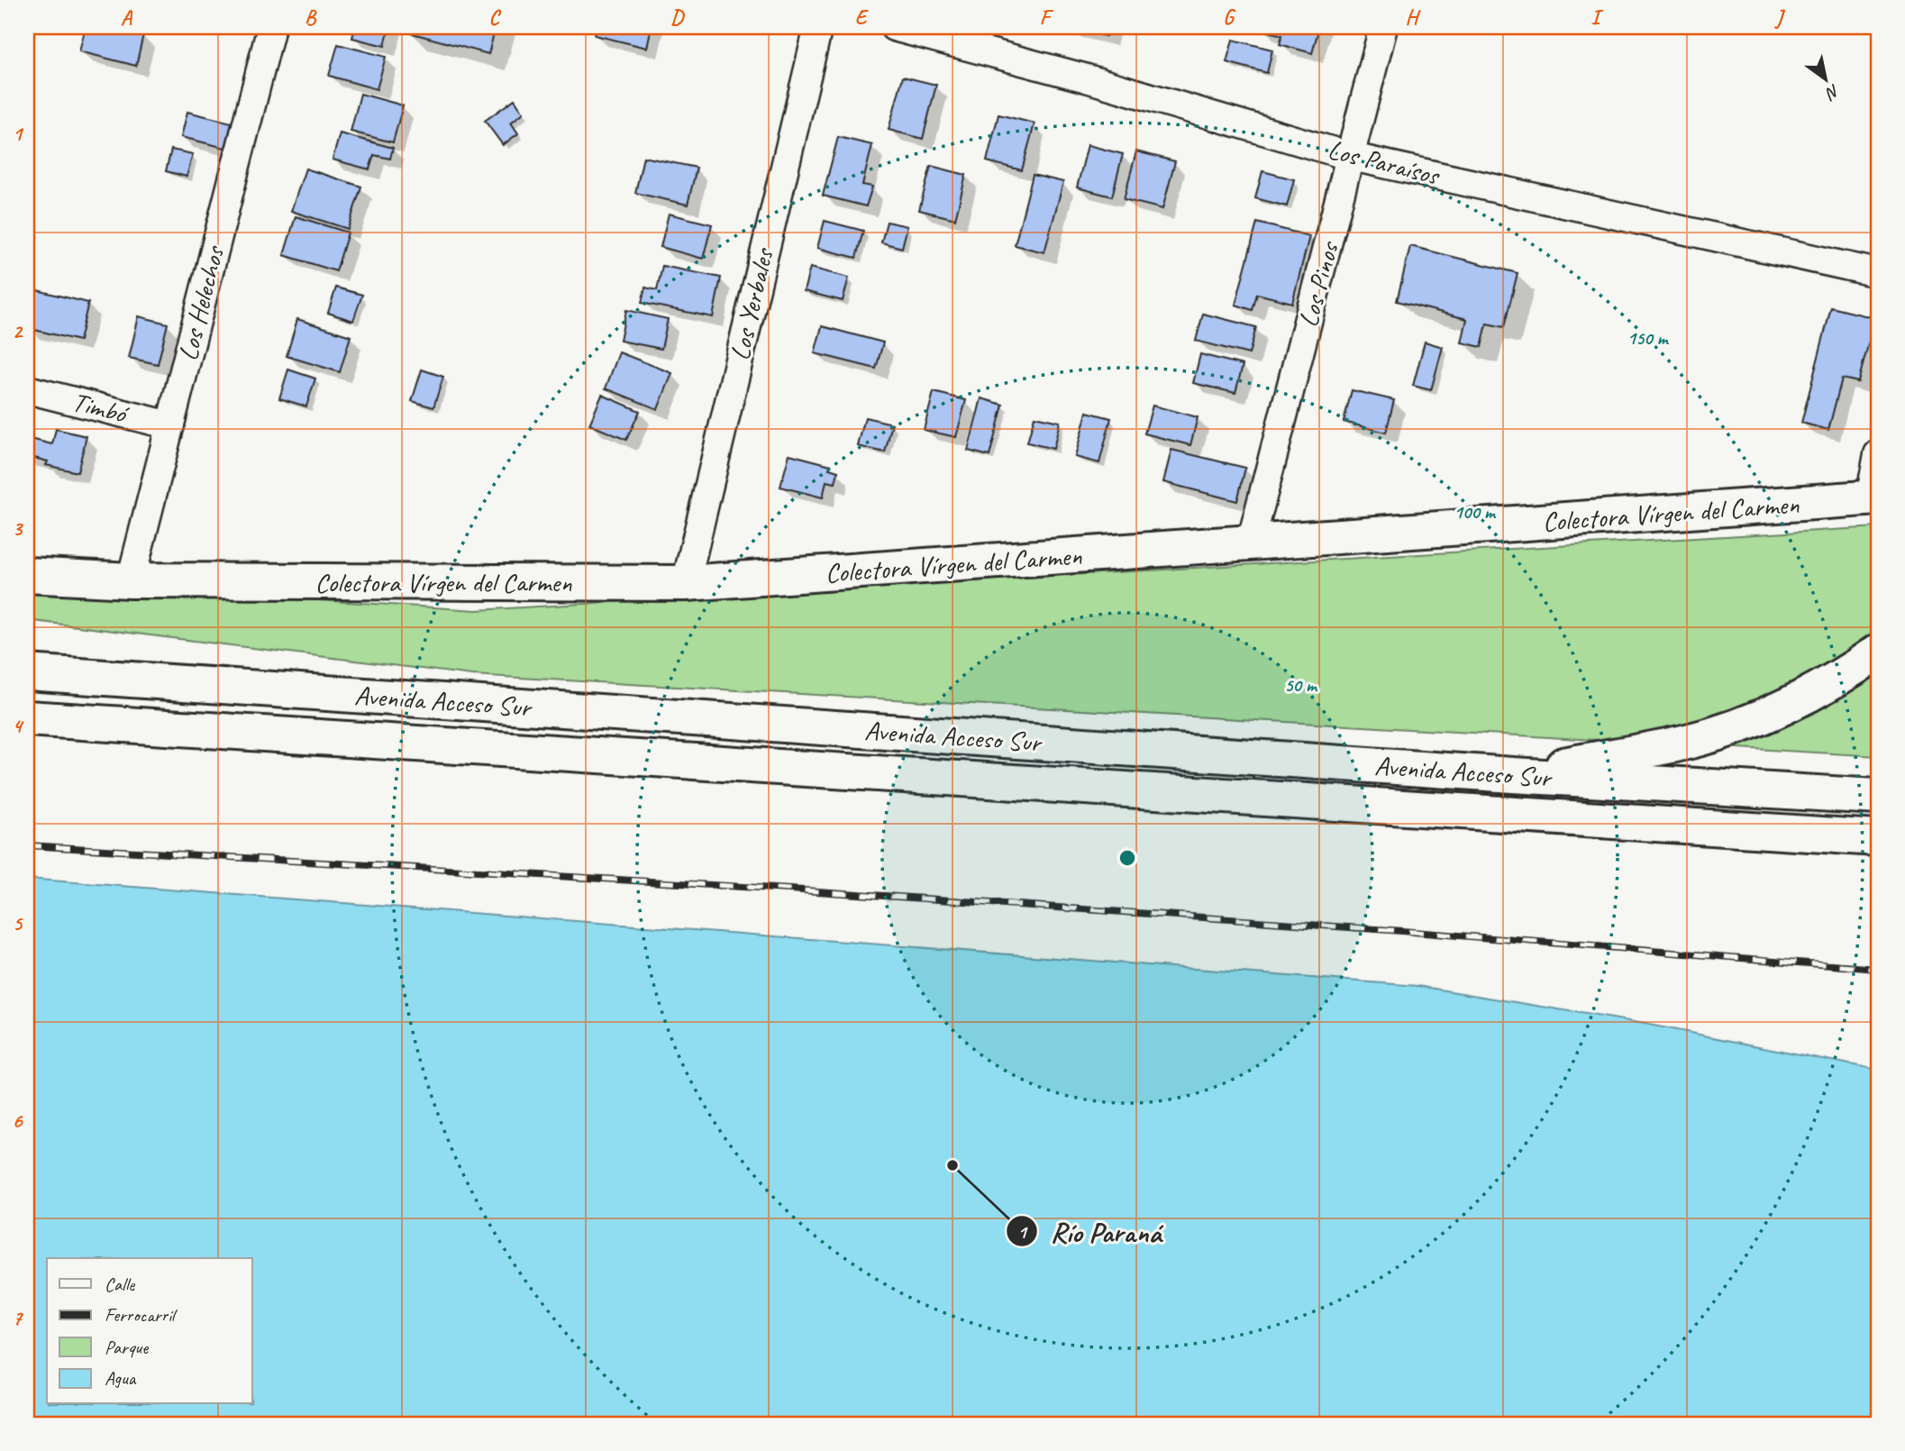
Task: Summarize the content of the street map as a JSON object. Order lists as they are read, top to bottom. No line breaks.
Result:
{"streets":{"main road":["Colectora Vírgen del Carmen","Avenida Acceso Sur"],"street":["Los Paraísos","Los Pinos","Los Helechos","Los Yerbales","Timbó"]},"crossings":[["Los Paraísos","Los Pinos"],["Los Pinos","Colectora Vírgen del Carmen"],["Los Helechos","Timbó"],["Los Helechos","Colectora Vírgen del Carmen"],["Los Yerbales","Colectora Vírgen del Carmen"]],"places":["Río Paraná"],"legend":["Calle","Ferrocarril","Parque","Agua"],"north":"bottom right","grid":{"columns":["A","B","C","D","E","F","G","H","I","J"],"rows":["1","2","3","4","5","6","7"]},"rings":["150 m","100 m","50 m"]}
